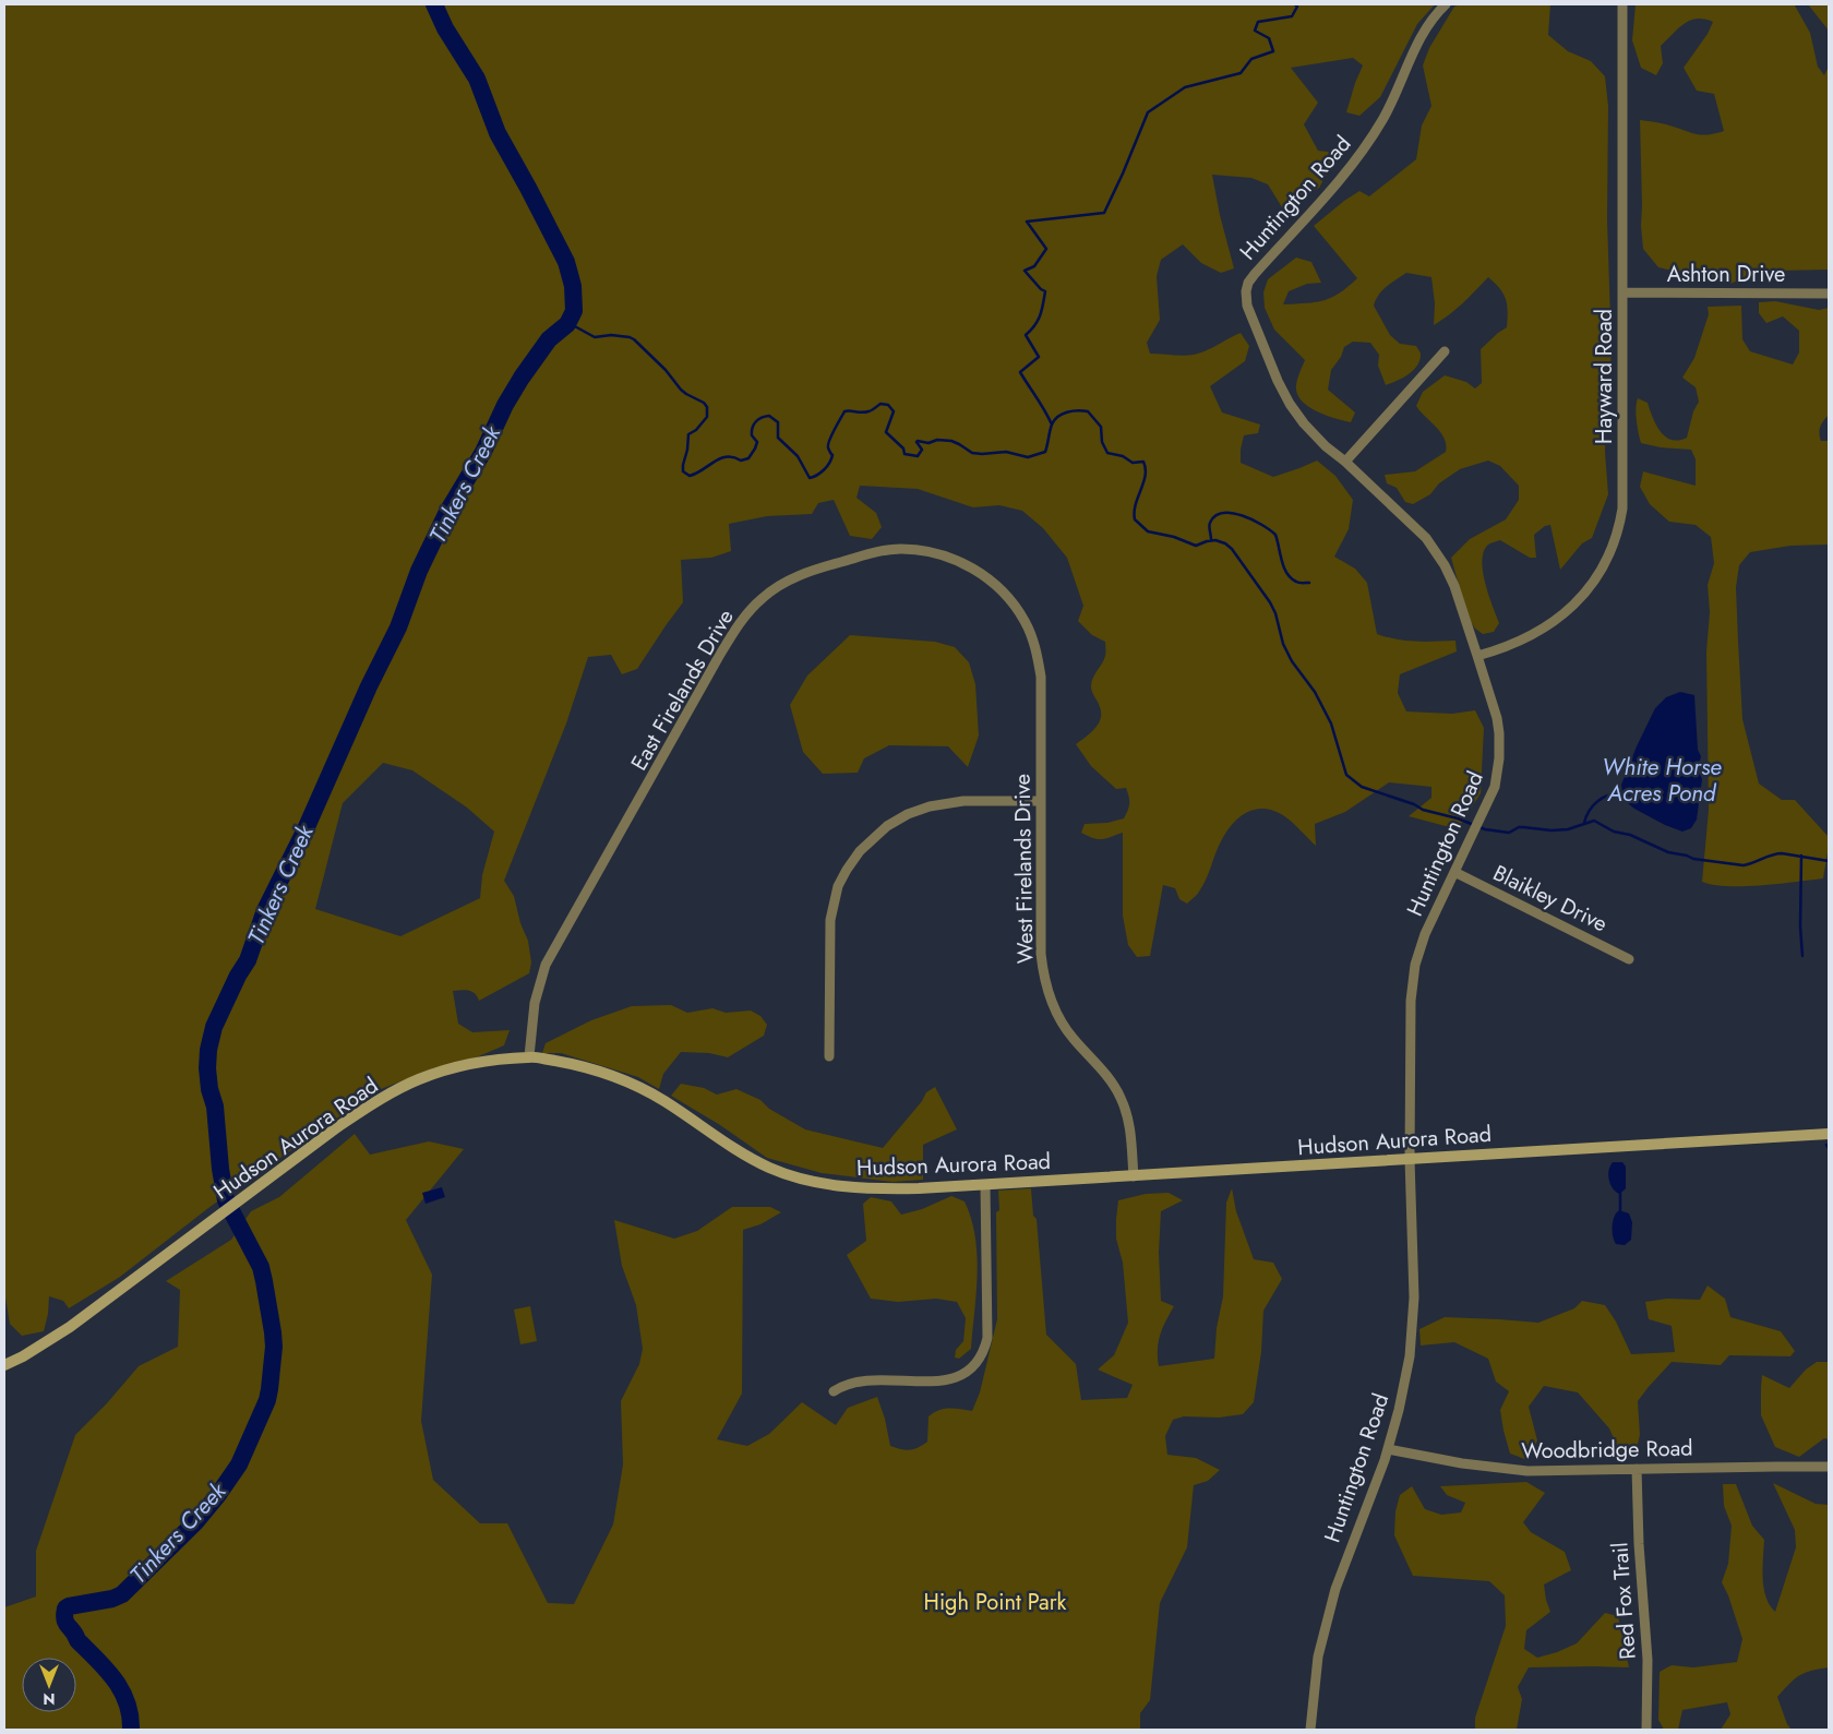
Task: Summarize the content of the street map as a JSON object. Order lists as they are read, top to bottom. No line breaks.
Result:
{"streets":{"street":["Huntington Road","Ashton Drive","Hayward Road","East Firelands Drive","West Firelands Drive","Blaikley Drive","Hudson Aurora Road","Woodbridge Road","Red Fox Trail"]},"crossings":[["Huntington Road","Hayward Road"],["Huntington Road","Blaikley Drive"],["Huntington Road","Hudson Aurora Road"],["Huntington Road","Woodbridge Road"],["Ashton Drive","Hayward Road"],["East Firelands Drive","West Firelands Drive"],["East Firelands Drive","Hudson Aurora Road"],["West Firelands Drive","Hudson Aurora Road"],["Woodbridge Road","Red Fox Trail"]],"water":["Tinkers Creek","White Horse Acres Pond"],"parks":["High Point Park"],"north":"bottom"}
